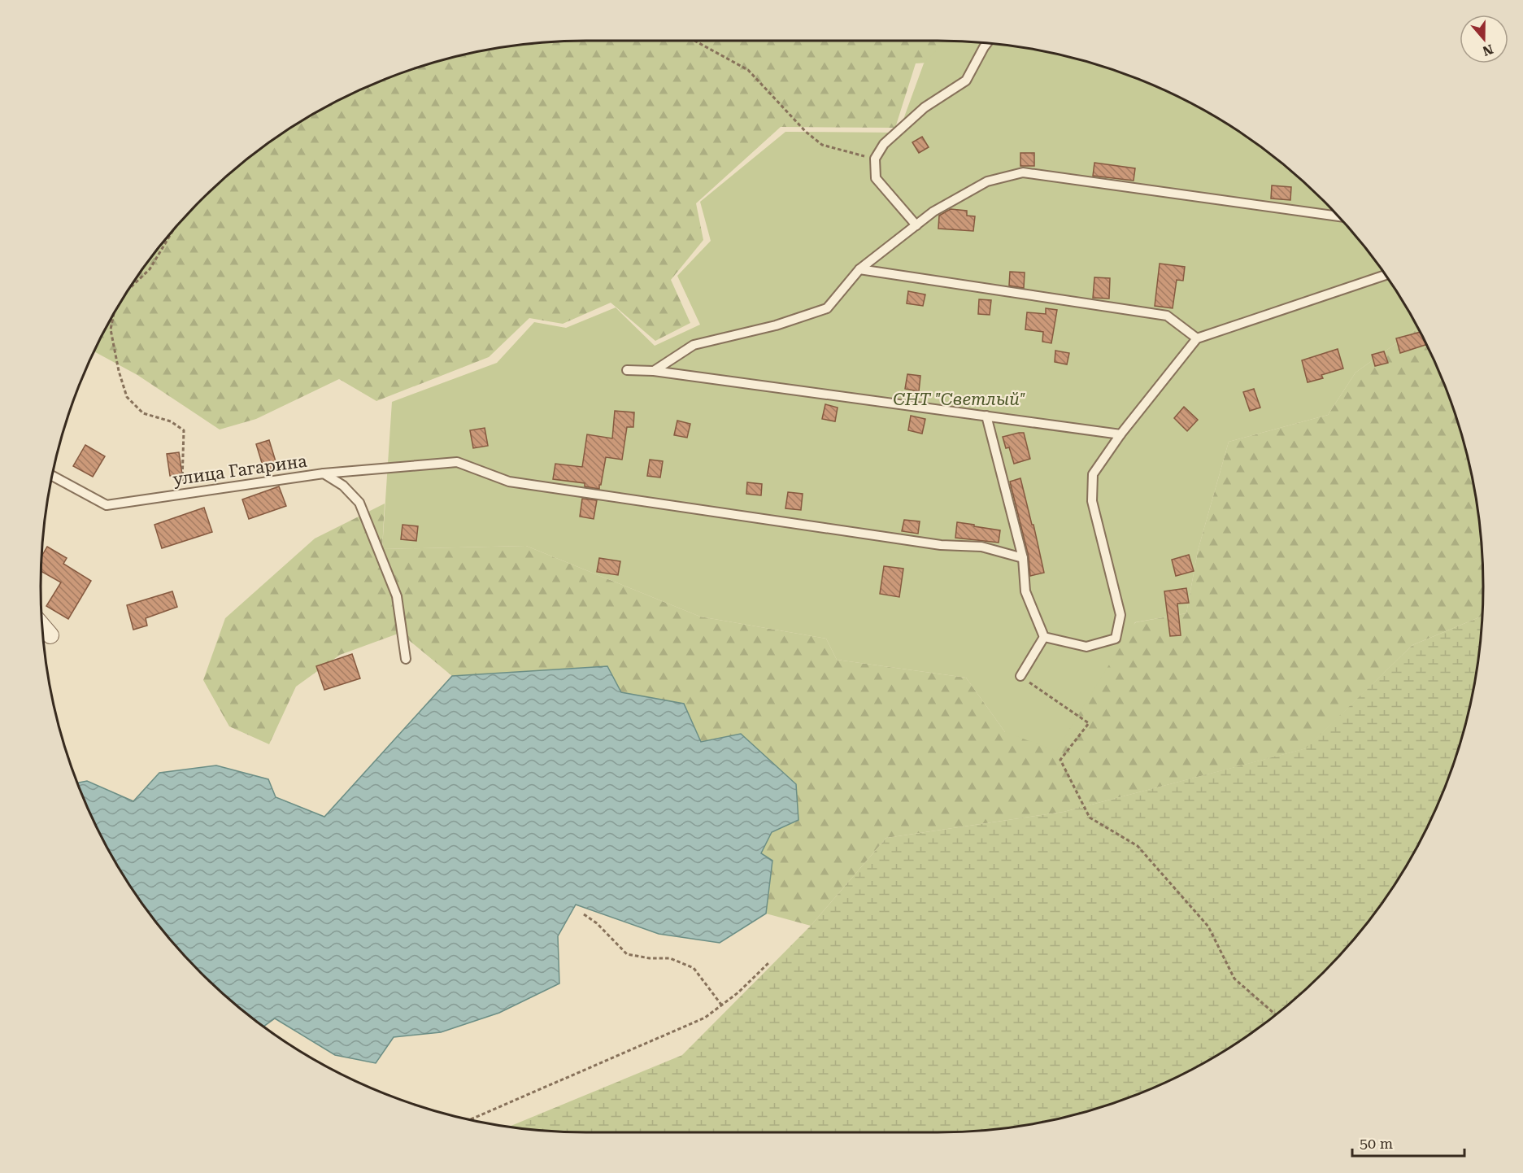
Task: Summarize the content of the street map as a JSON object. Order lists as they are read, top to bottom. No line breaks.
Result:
{"streets":{"lane":["улица Гагарина"]},"parks":["СНТ \"Светлый\""],"scale_bar":"50 m","north":"bottom"}
